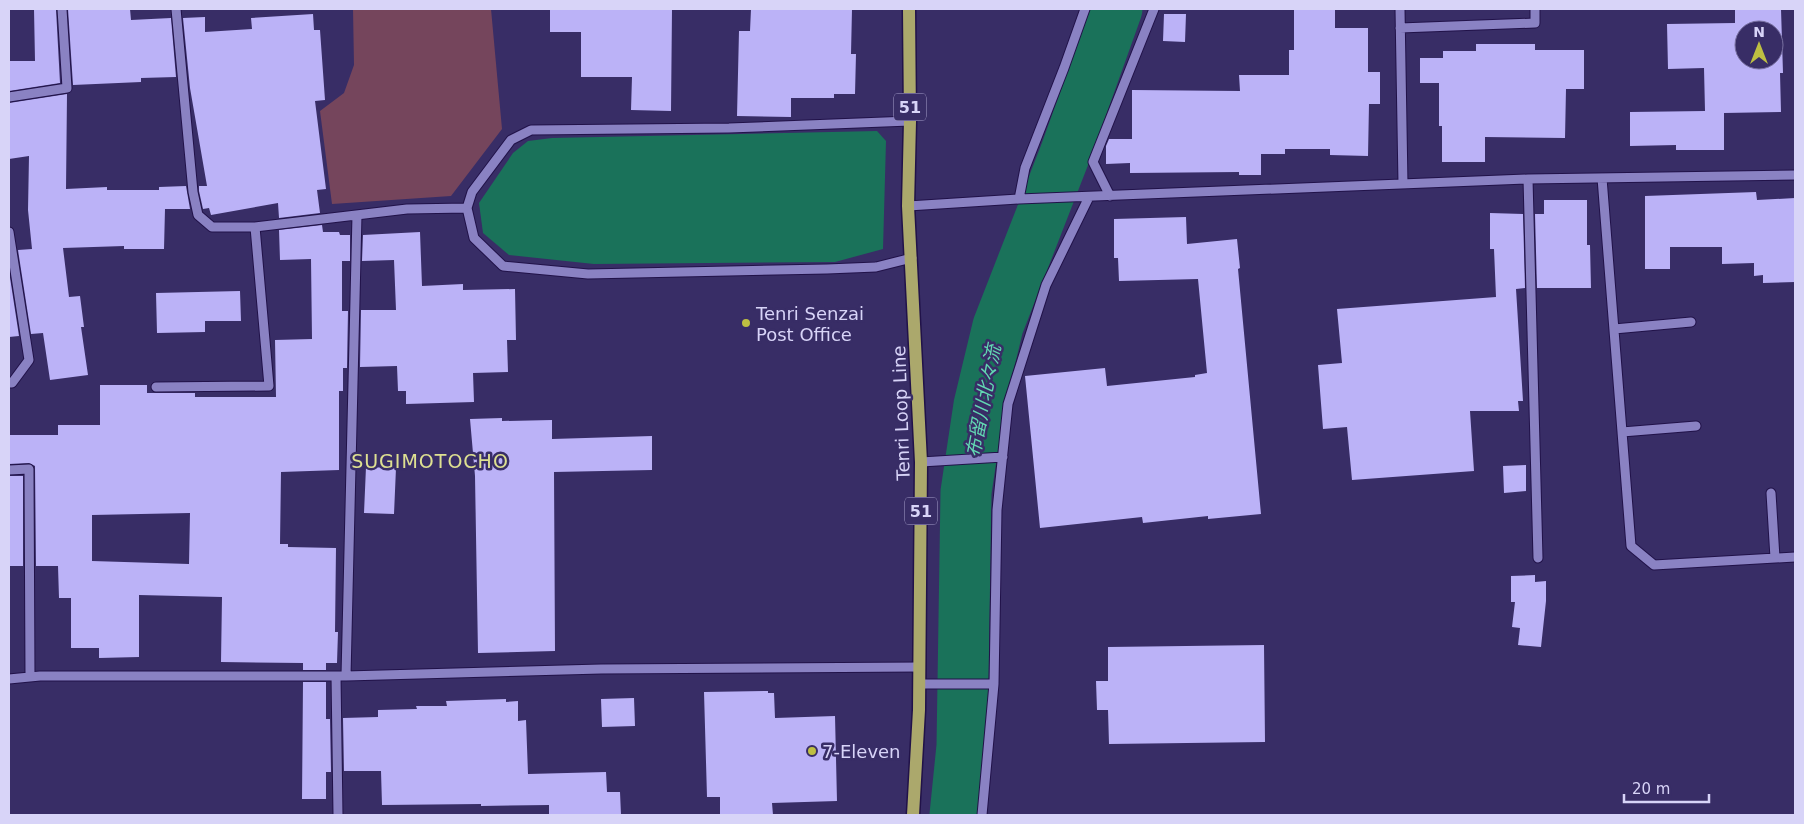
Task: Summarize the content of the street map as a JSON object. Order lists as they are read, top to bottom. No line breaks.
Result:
{"streets":{"main road":["51","Tenri Loop Line"]},"districts":["SUGIMOTOCHO"],"water":["布留川北々流"],"places":["Tenri Senzai Post Office","7-Eleven"],"scale_bar":"20 m","north":"top"}
